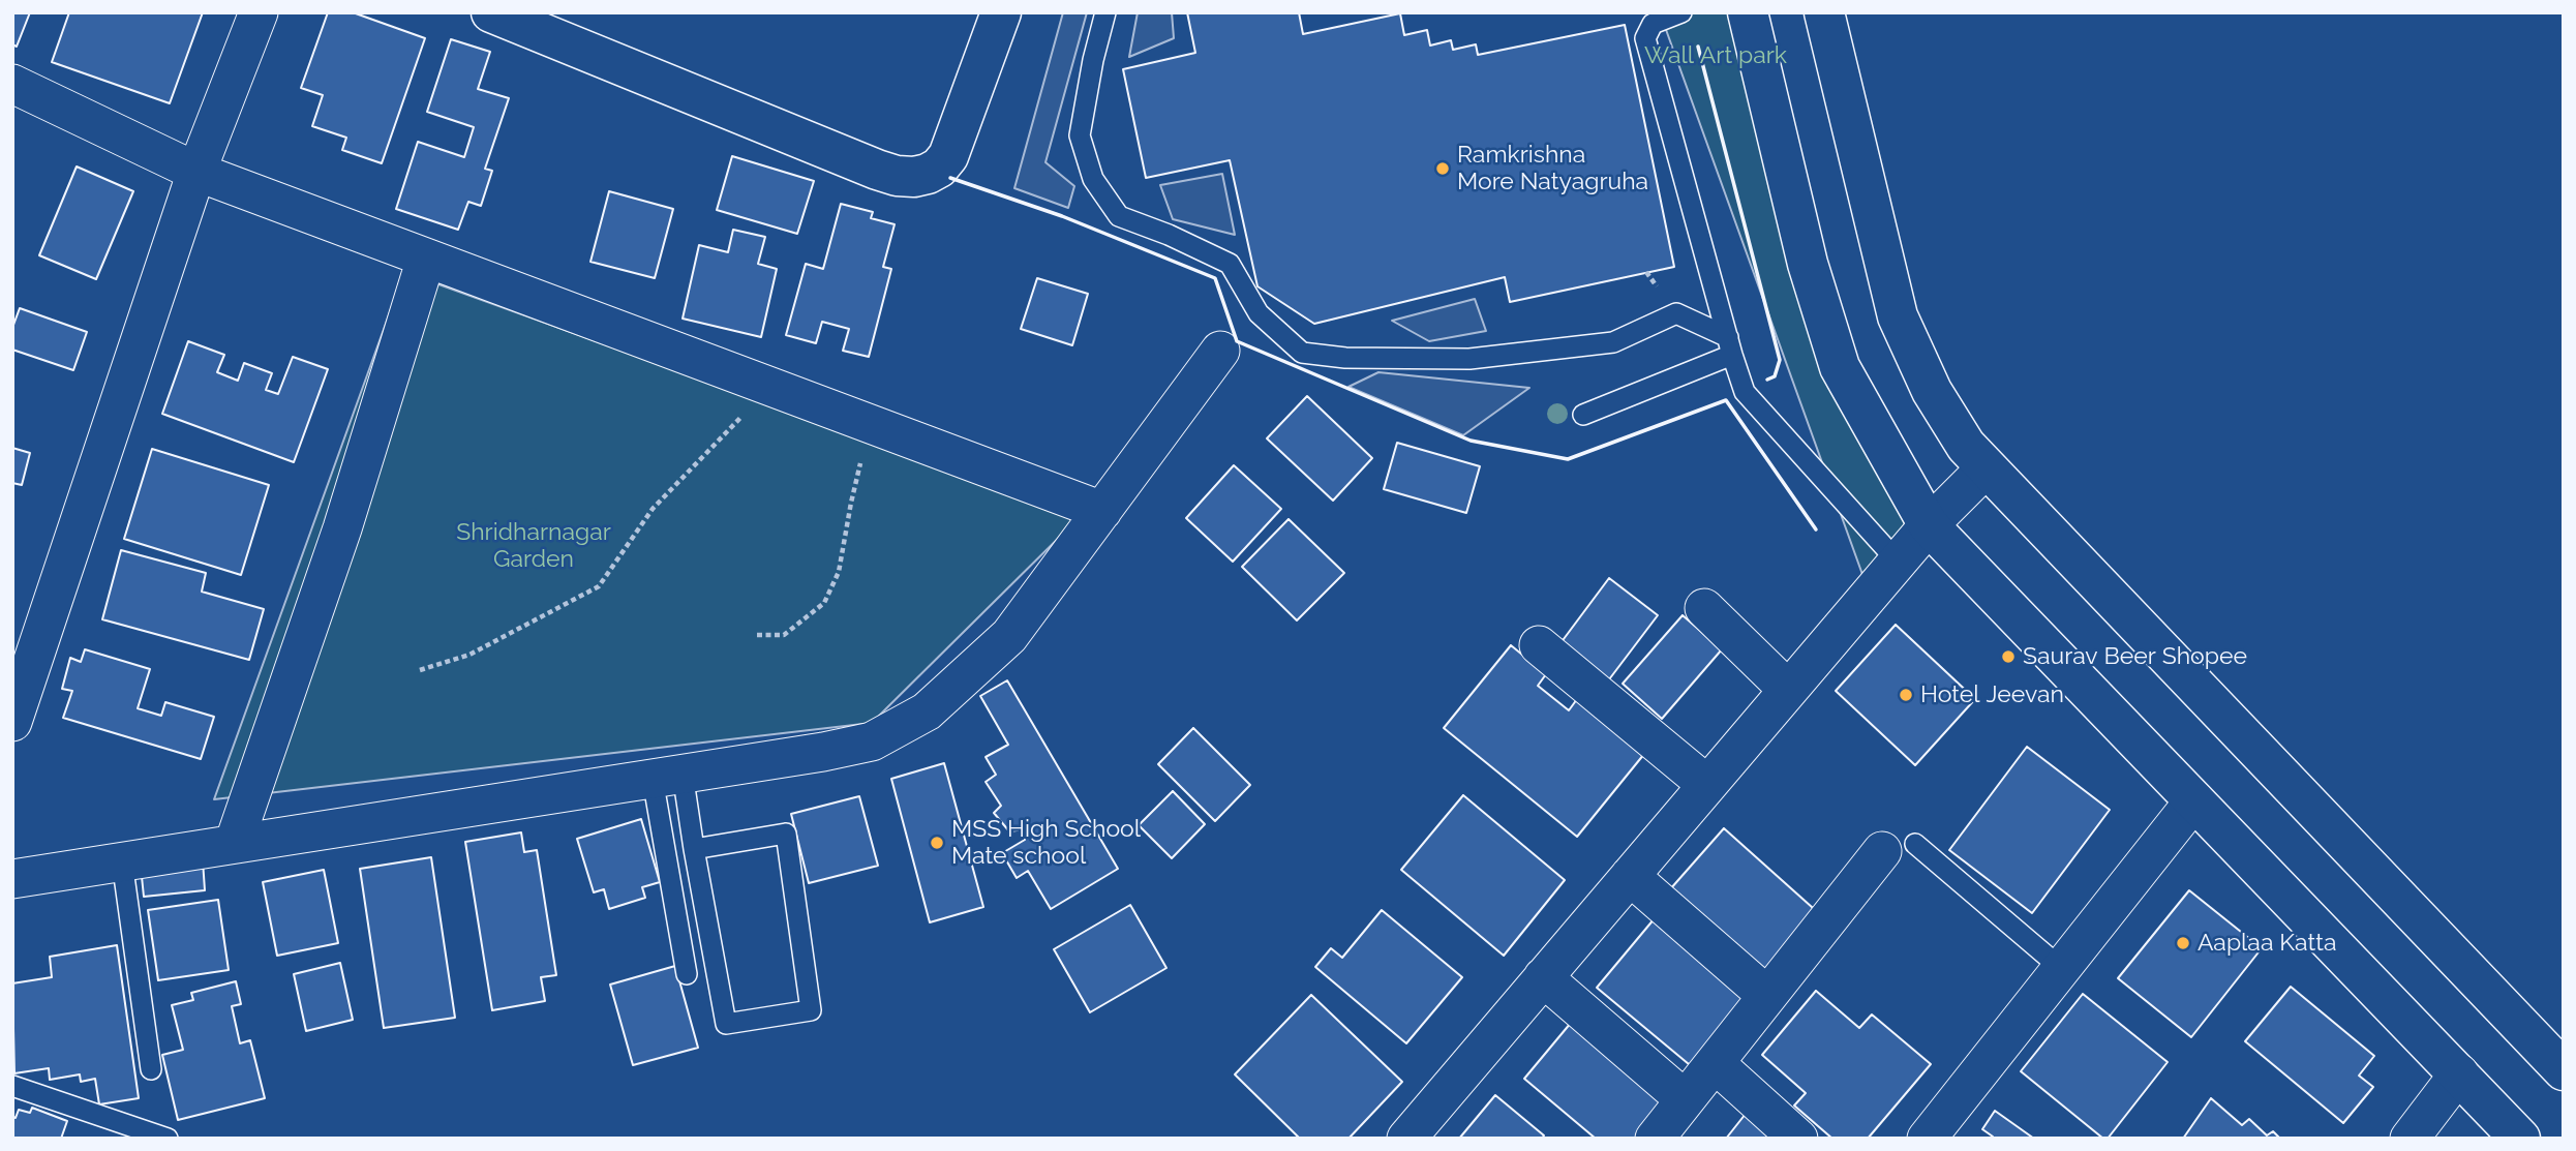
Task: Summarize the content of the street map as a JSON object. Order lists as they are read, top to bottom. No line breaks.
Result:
{"parks":["Wall Art park","Shridharnagar Garden"],"places":["Ramkrishna More Natyagruha","Saurav Beer Shopee","Hotel Jeevan","MSS High School Mate school","Aaplaa Katta"]}
